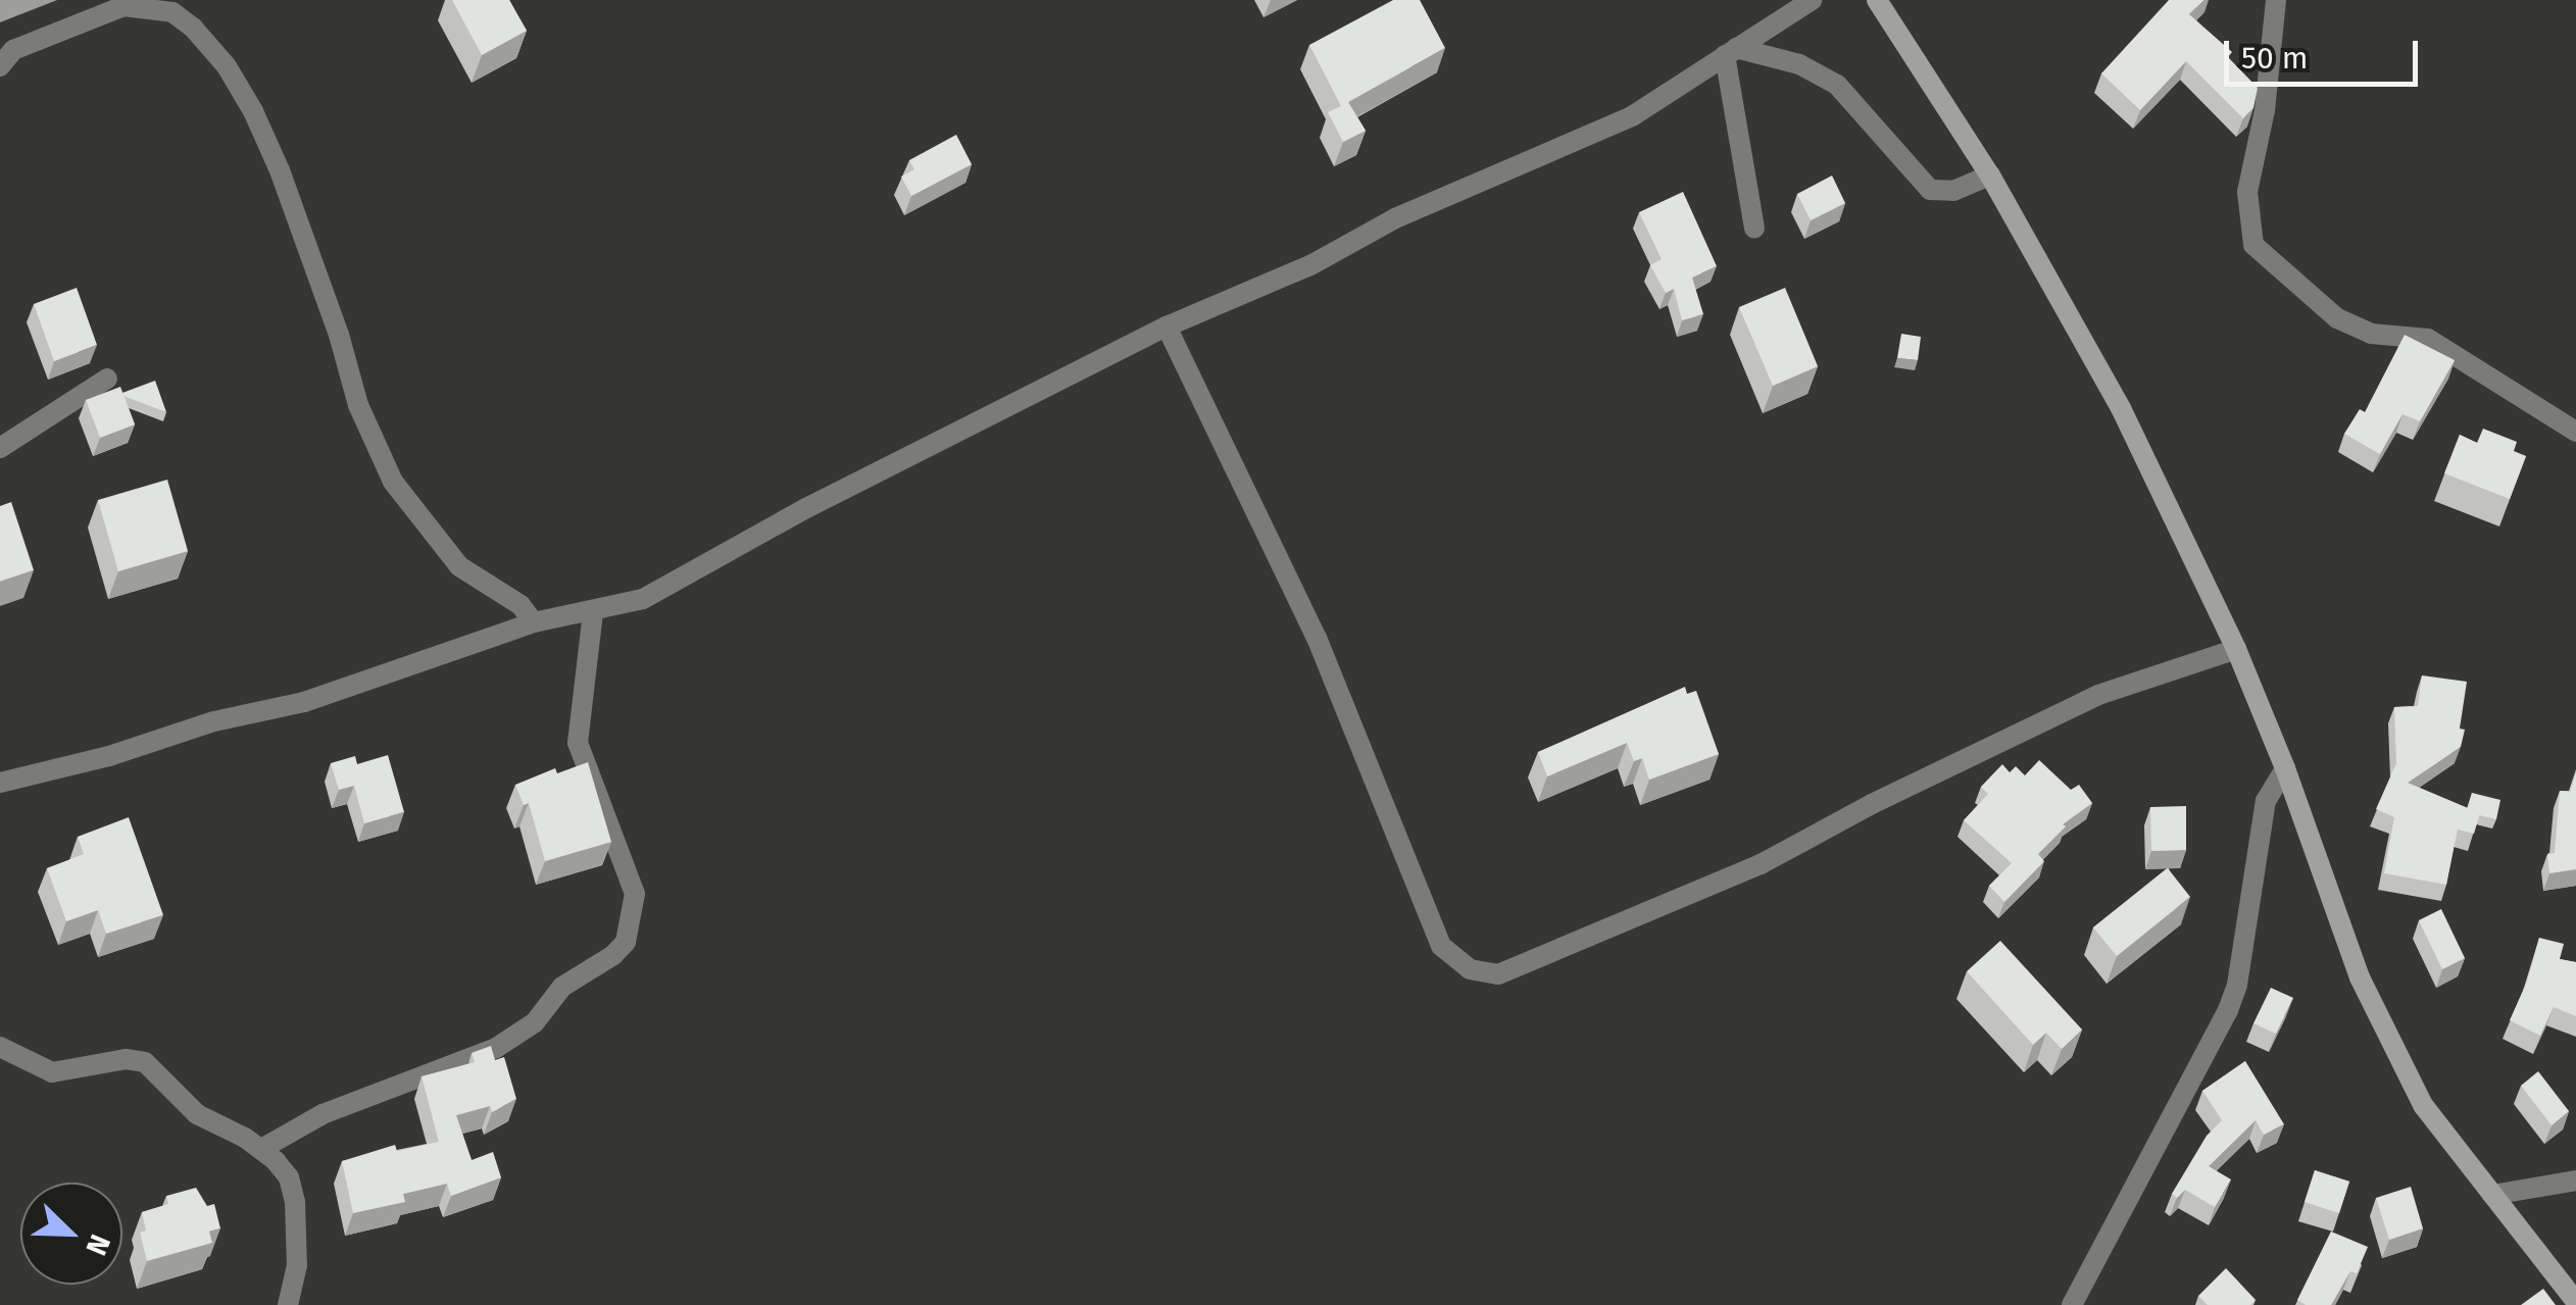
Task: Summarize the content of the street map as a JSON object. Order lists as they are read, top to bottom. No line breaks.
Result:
{"scale_bar":"50 m","north":"bottom right"}
